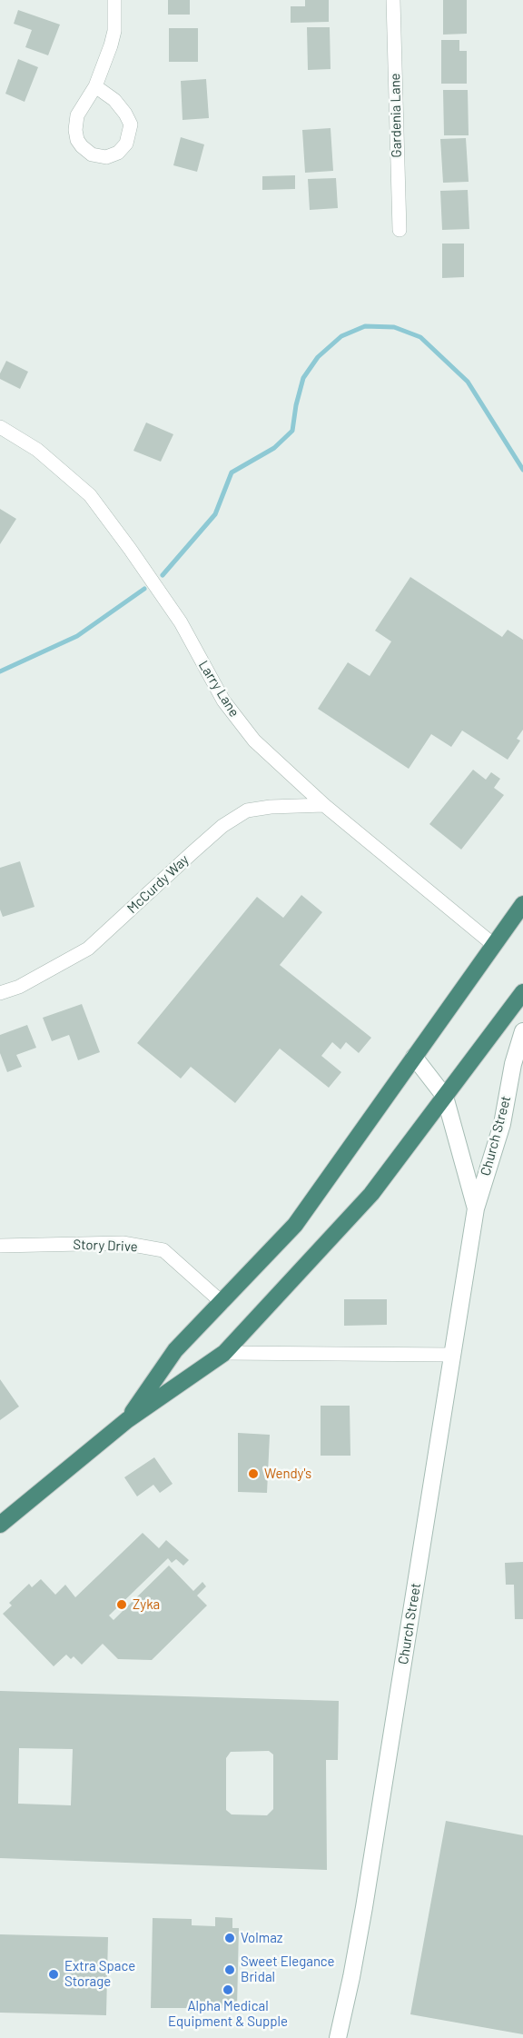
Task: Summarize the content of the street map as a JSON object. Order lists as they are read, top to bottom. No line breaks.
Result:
{"streets":{"main road":["Church Street"],"street":["Gardenia Lane","Larry Lane","McCurdy Way","Story Drive"]},"crossings":[["Larry Lane","McCurdy Way"]],"places":["Wendy's","Zyka","Volmaz","Sweet Elegance Bridal","Extra Space Storage","Alpha Medical Equipment & Supple"]}
